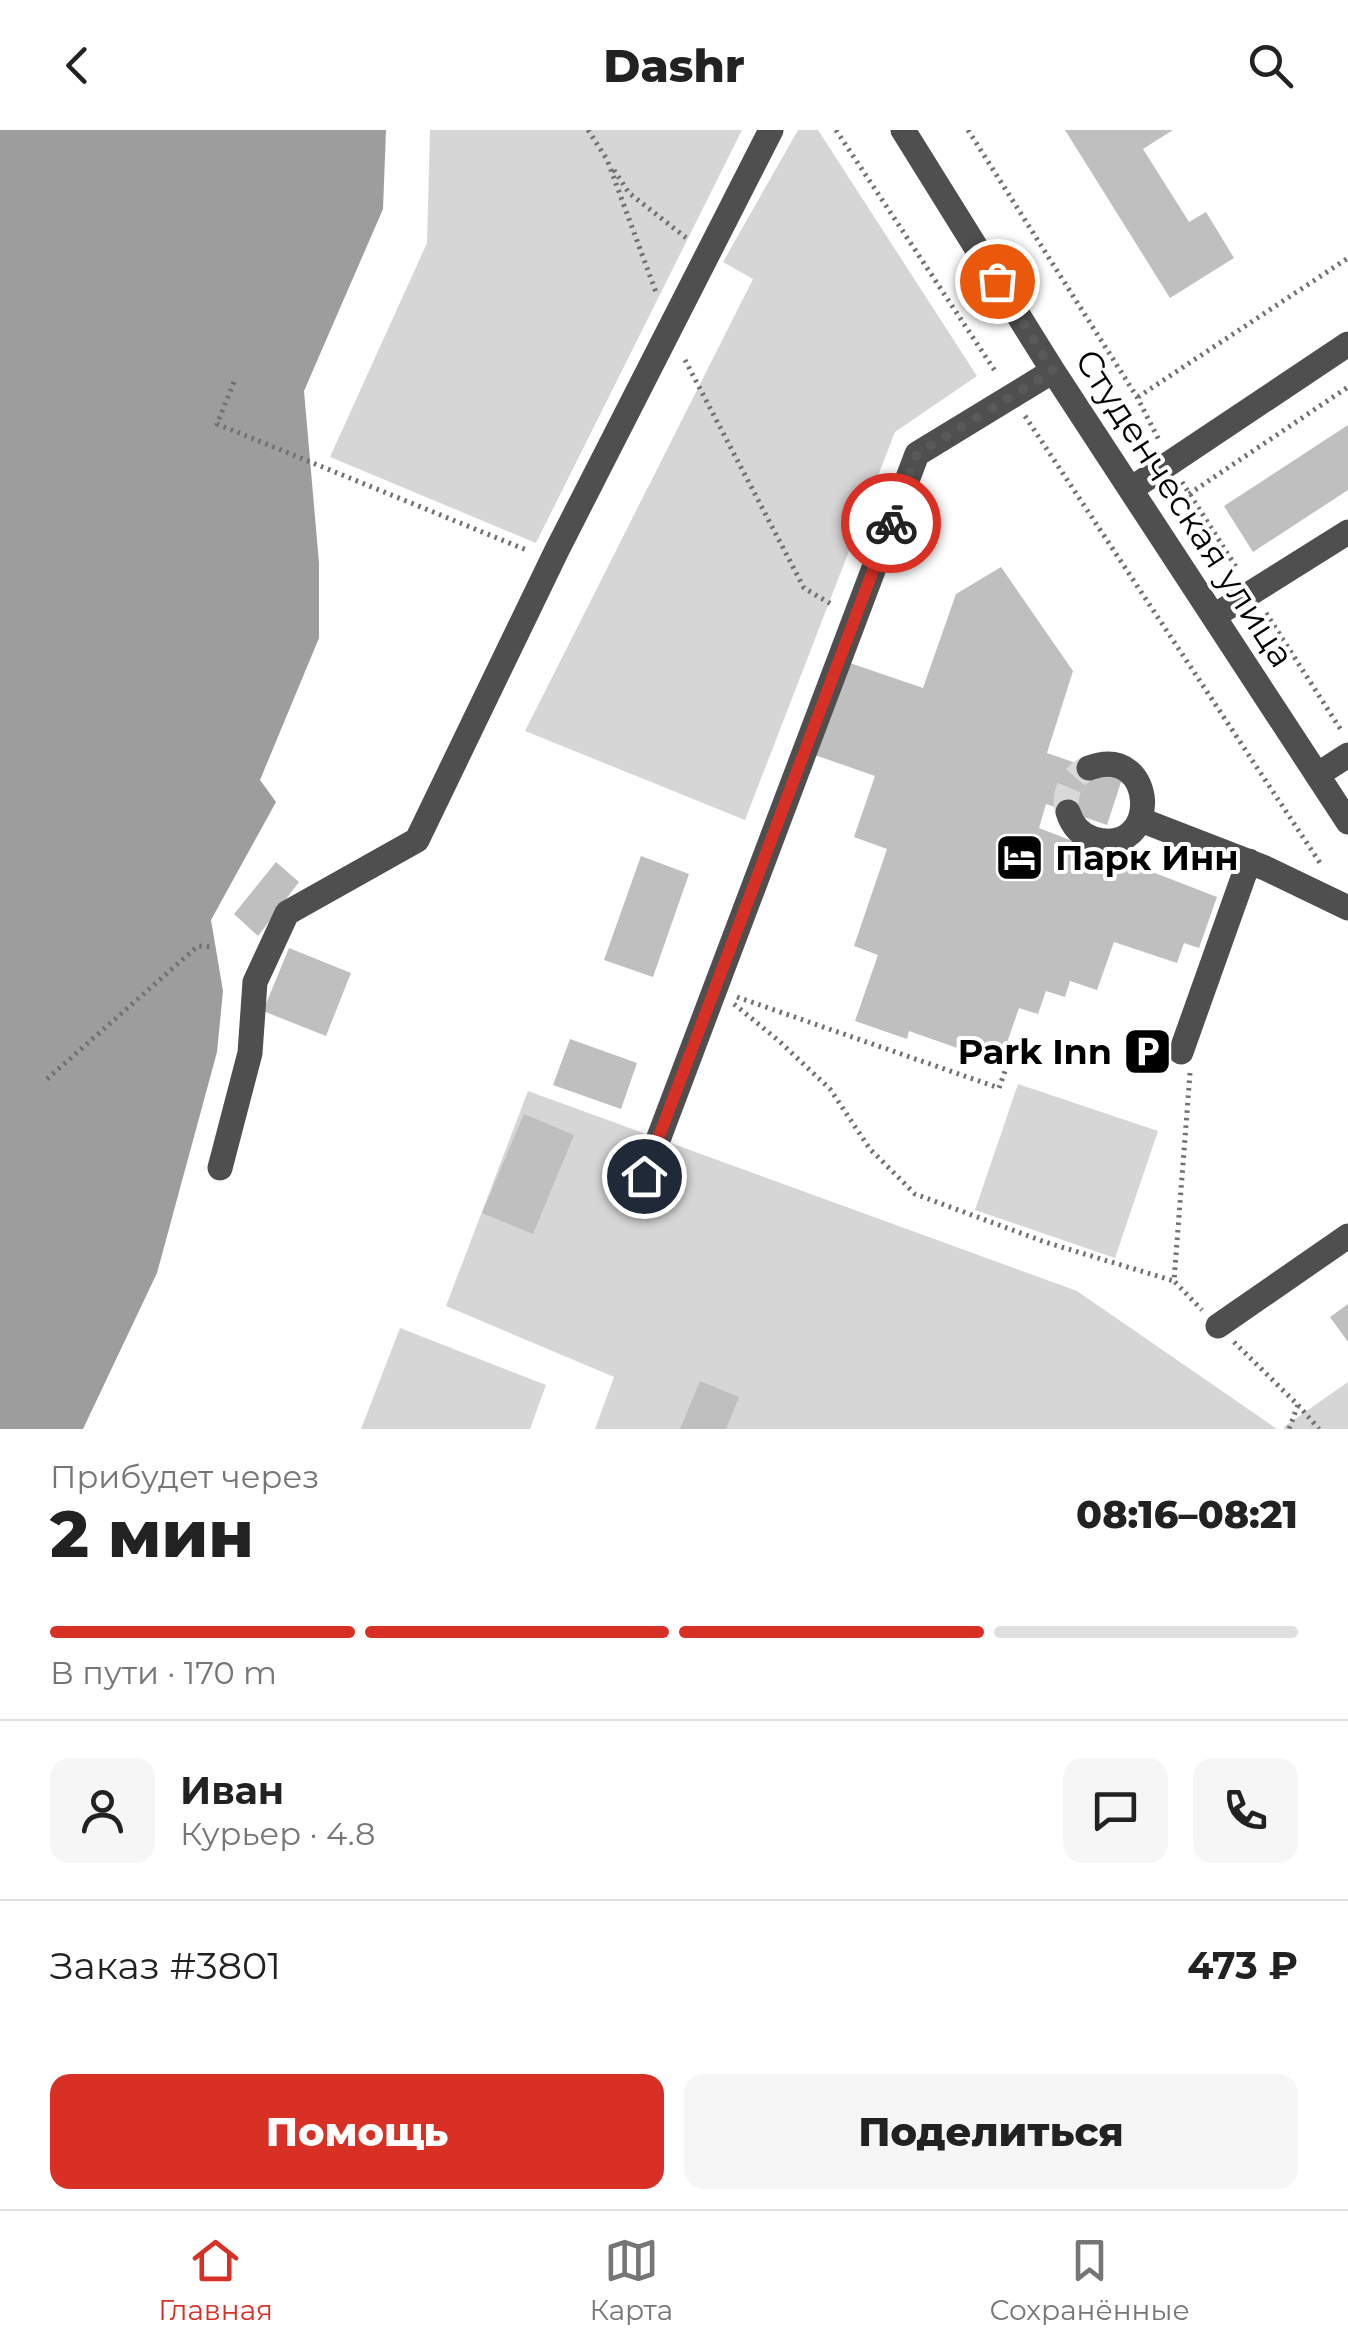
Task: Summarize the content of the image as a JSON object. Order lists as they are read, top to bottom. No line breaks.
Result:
{"streets":{"street":["Студенческая улица"]},"places":{"hotel":["Парк Инн"],"parking":["Park Inn"]},"page":{"header":"Dashr","heading":["2 мин","Прибудет через","08:16–08:21"],"panel":["Иван","Курьер · 4.8","Заказ #3801","473 ₽"],"bar":"В пути · 170 m","buttons":["Помощь","Поделиться"],"tabs":["Главная","Карта","Сохранённые"]}}
